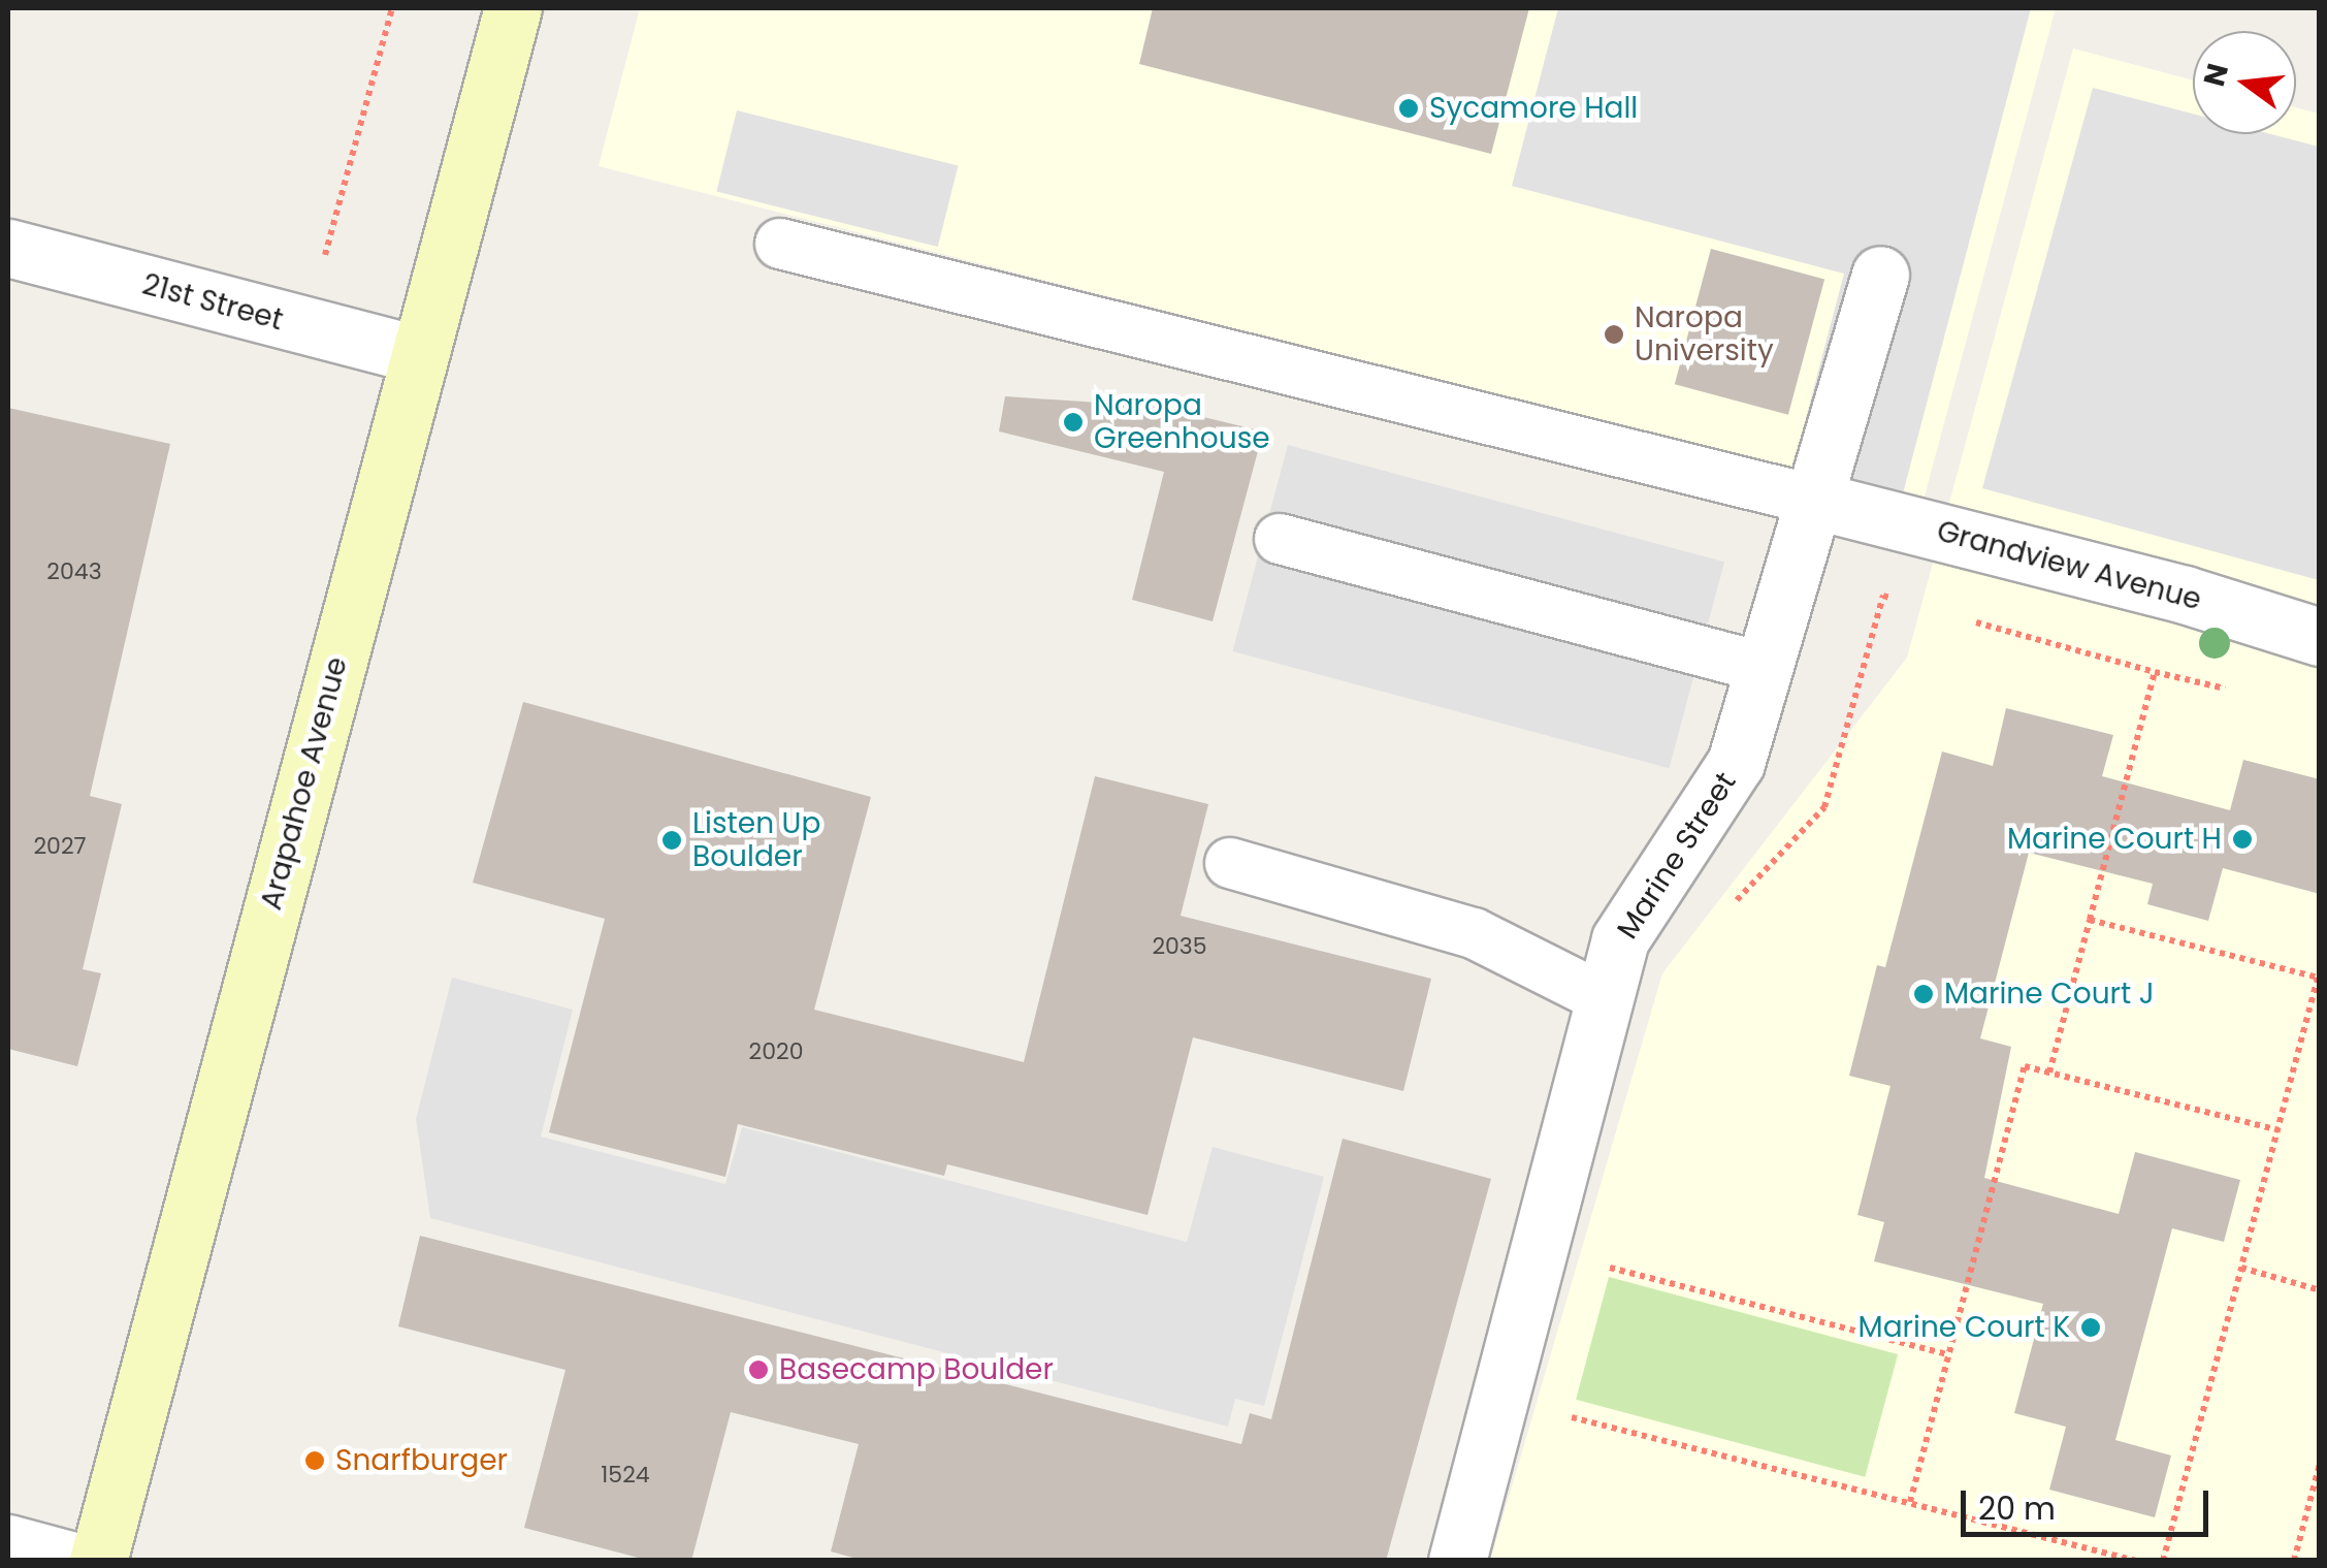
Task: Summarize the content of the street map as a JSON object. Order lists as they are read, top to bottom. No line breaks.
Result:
{"streets":{"main road":["Arapahoe Avenue"],"street":["21st Street","Grandview Avenue","Marine Street"]},"crossings":[["21st Street","Arapahoe Avenue"],["Grandview Avenue","Marine Street"]],"places":["Sycamore Hall","Naropa University","Naropa Greenhouse","Marine Court H","Listen Up Boulder","Marine Court J","Marine Court K","Basecamp Boulder","Snarfburger"],"house_numbers":["2043","2027","2035","2020","1524"],"scale_bar":"20 m","north":"left"}
